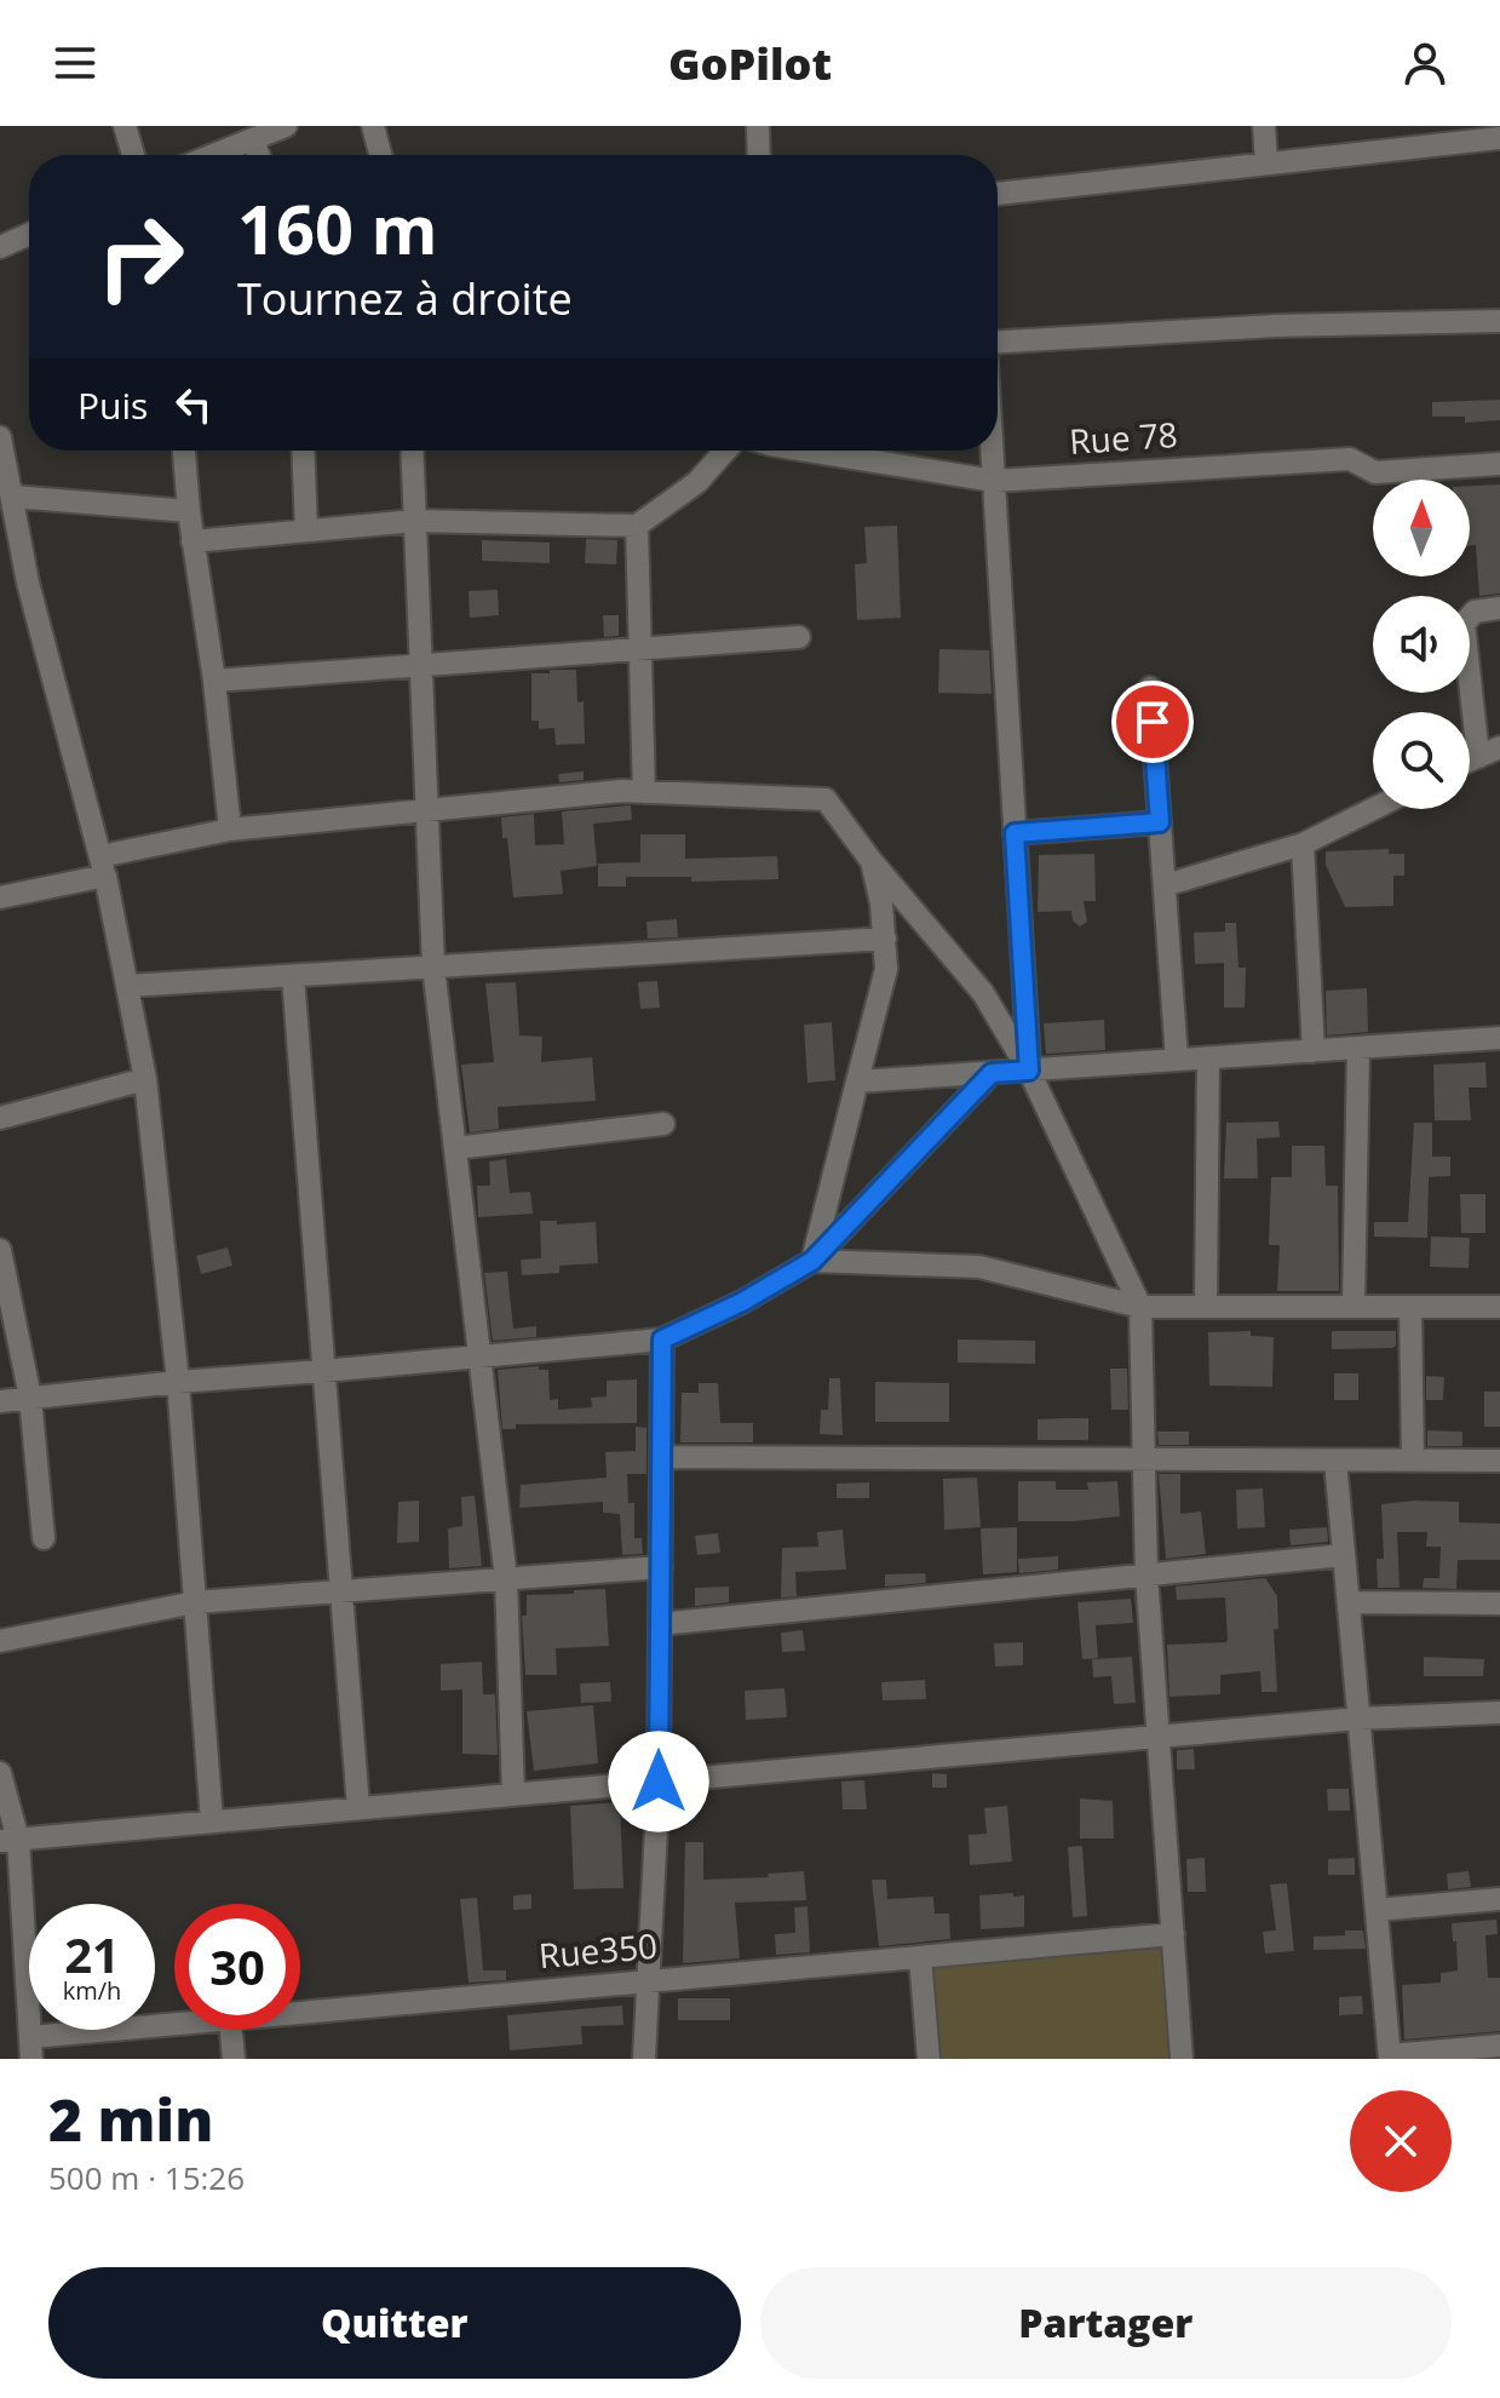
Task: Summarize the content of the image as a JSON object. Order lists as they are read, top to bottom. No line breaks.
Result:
{"streets":{"street":["Rue 78","Rue350"]},"north":"top","page":{"header":"GoPilot","turn":["160 m","Tournez à droite"],"then":"Puis","speed":"21 km/h","limit":"30","heading":["2 min","500 m · 15:26"],"buttons":["Quitter","Partager"]}}
